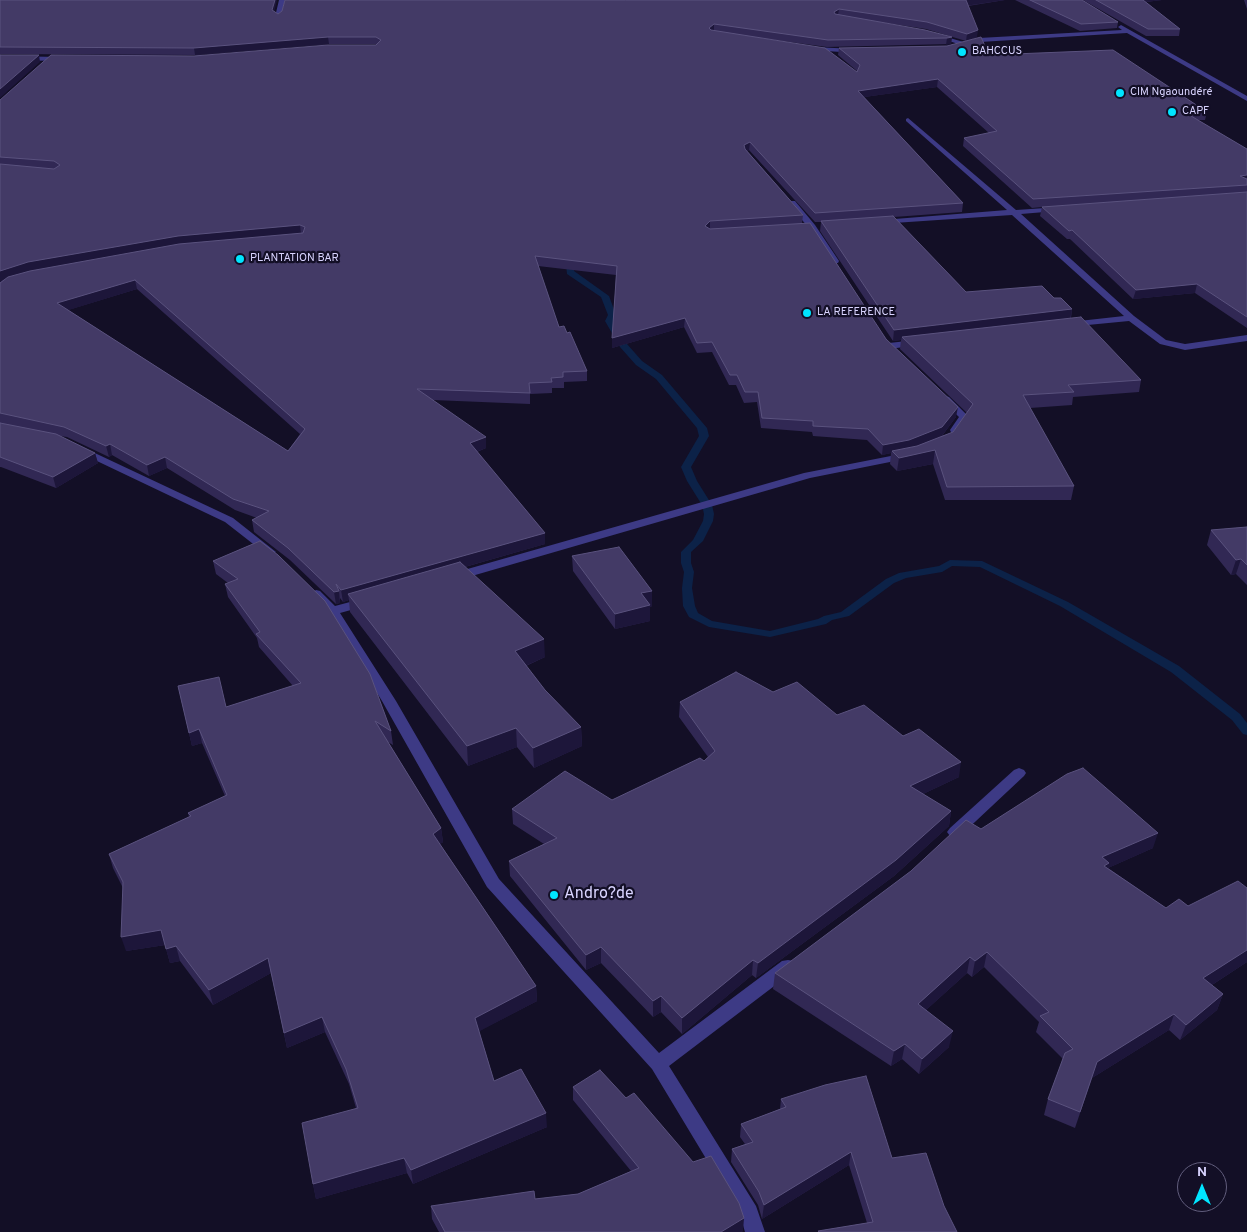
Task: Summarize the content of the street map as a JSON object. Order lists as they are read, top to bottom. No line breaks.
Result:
{"places":["BAHCCUS","CIM Ngaoundéré","CAPF","PLANTATION BAR","LA REFERENCE","Andro?de"],"north":"top"}
